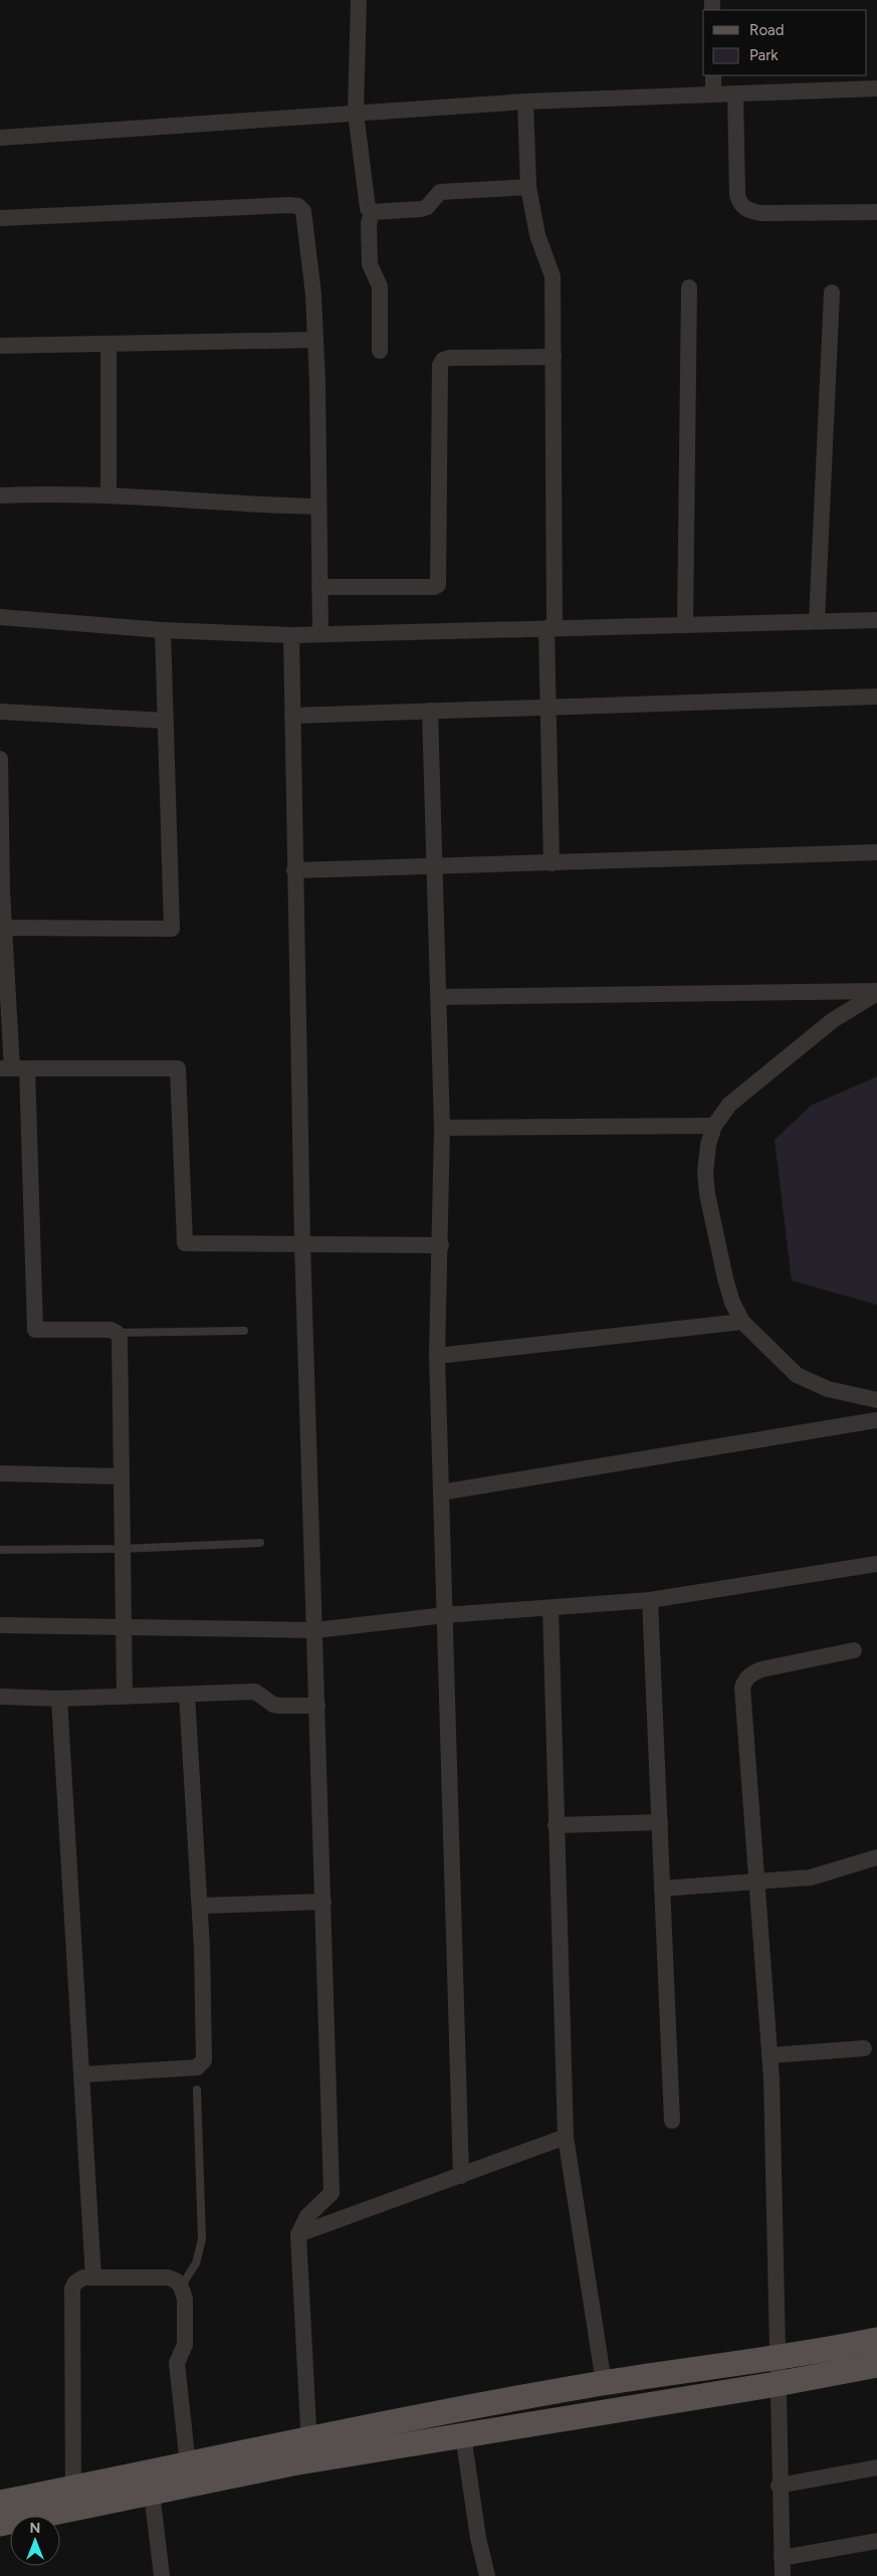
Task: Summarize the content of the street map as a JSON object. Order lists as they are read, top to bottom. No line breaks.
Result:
{"legend":["Road","Park"],"north":"top"}
